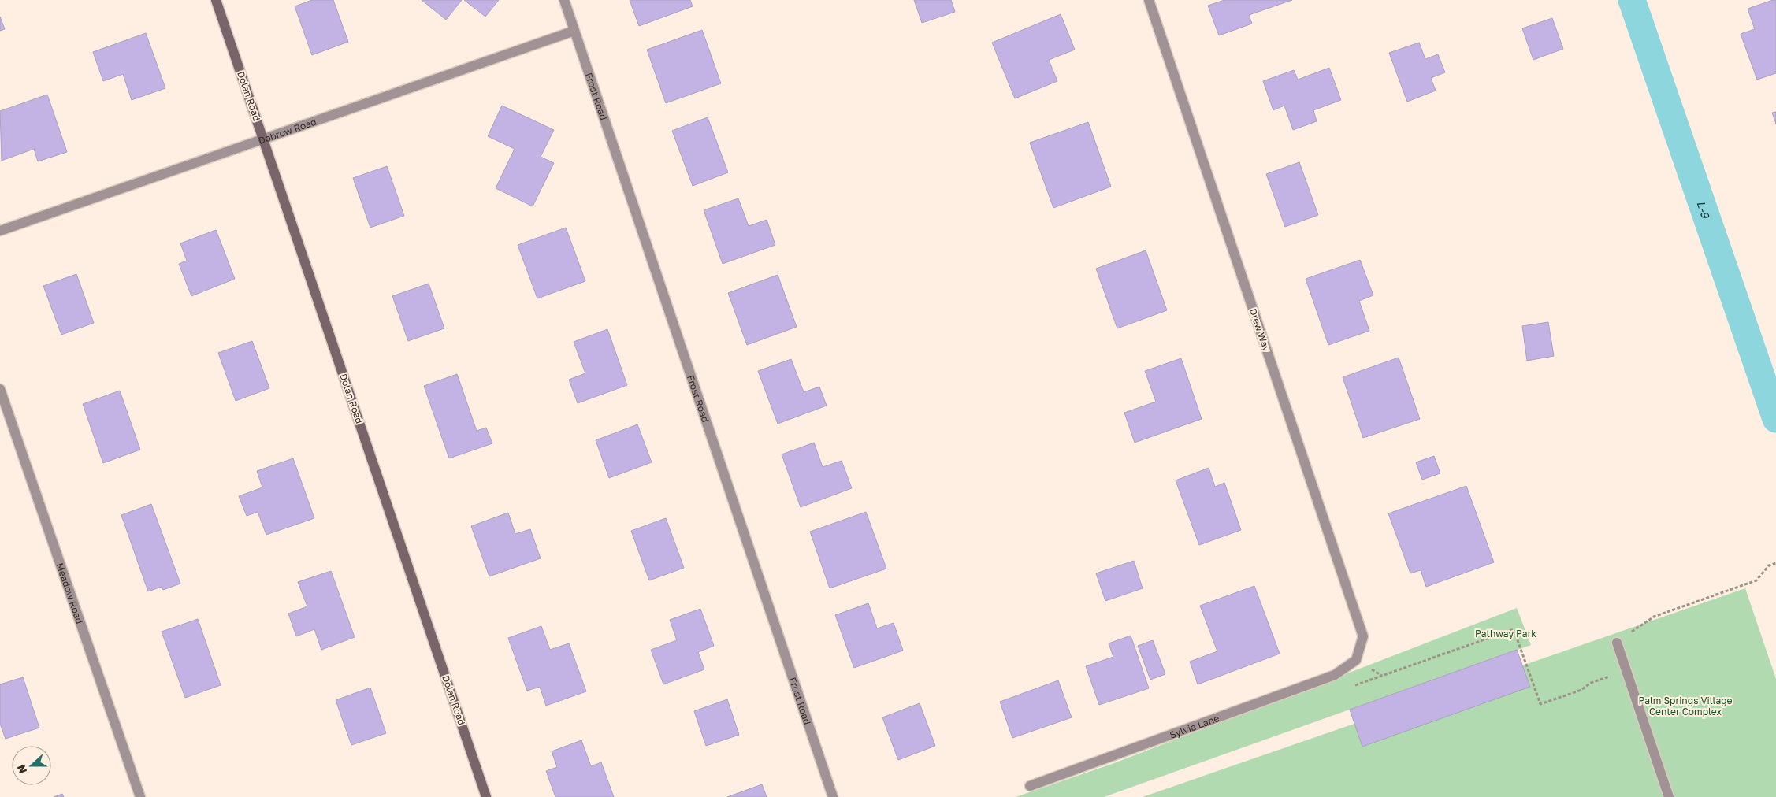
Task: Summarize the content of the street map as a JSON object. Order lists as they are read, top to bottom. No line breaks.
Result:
{"streets":{"street":["Dolan Road","Frost Road","Dobrow Road","Drew Way","Meadow Road","Sylvia Lane"]},"crossings":[["Dolan Road","Dobrow Road"],["Frost Road","Dobrow Road"],["Drew Way","Sylvia Lane"]],"water":["L-9"],"parks":["Pathway Park","Palm Springs Village Center Complex"],"north":"left"}
